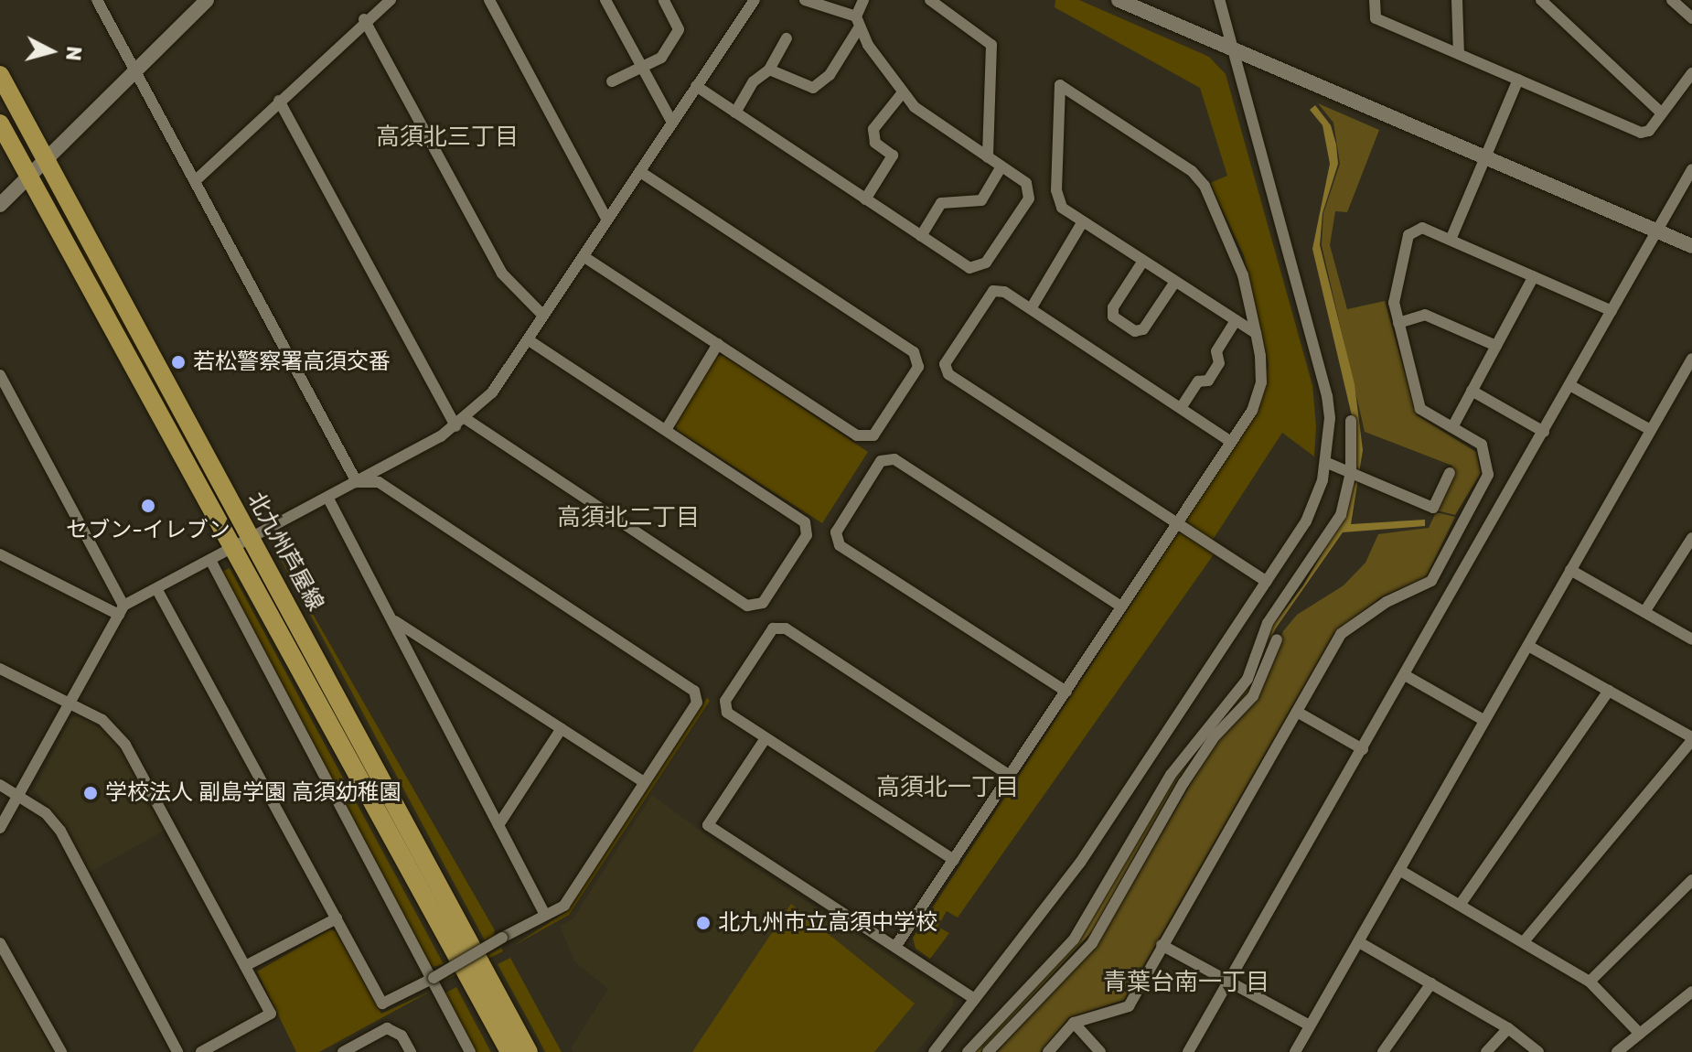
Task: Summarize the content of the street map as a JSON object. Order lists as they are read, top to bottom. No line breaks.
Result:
{"streets":{"main road":["北九州芦屋線"]},"districts":["高須北三丁目","高須北二丁目","高須北一丁目","青葉台南一丁目"],"places":["若松警察署高須交番","セブン-イレブン","学校法人 副島学園 高須幼稚園","北九州市立高須中学校"],"north":"right"}
